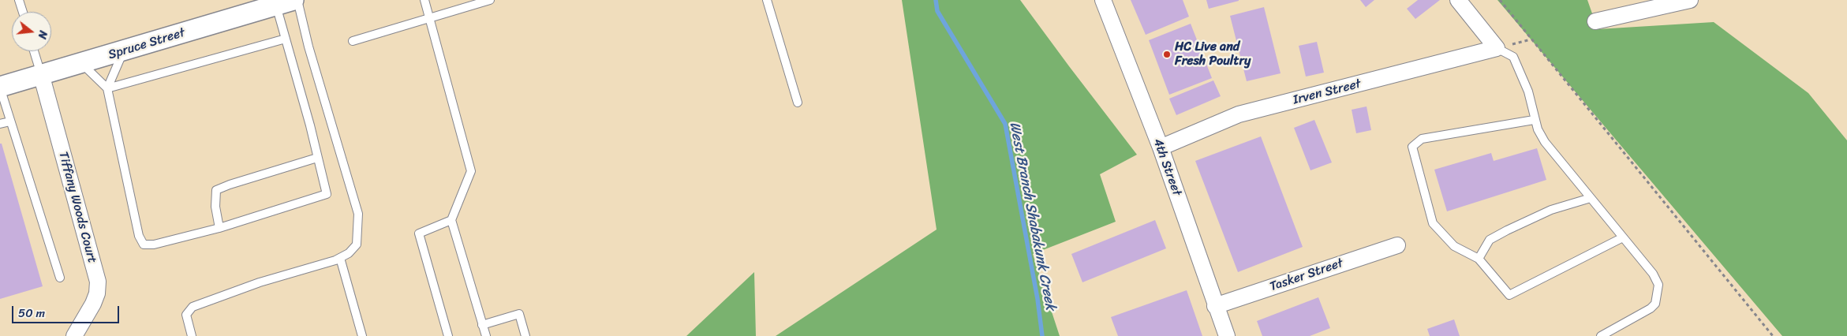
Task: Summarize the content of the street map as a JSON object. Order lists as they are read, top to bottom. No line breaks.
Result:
{"streets":{"street":["Spruce Street","Irven Street","4th Street","Tiffany Woods Court","Tasker Street"]},"crossings":[["Spruce Street","Tiffany Woods Court"],["Irven Street","4th Street"],["4th Street","Tasker Street"]],"water":["West Branch Shabakunk Creek"],"places":["HC Live and Fresh Poultry"],"scale_bar":"50 m","north":"right"}
